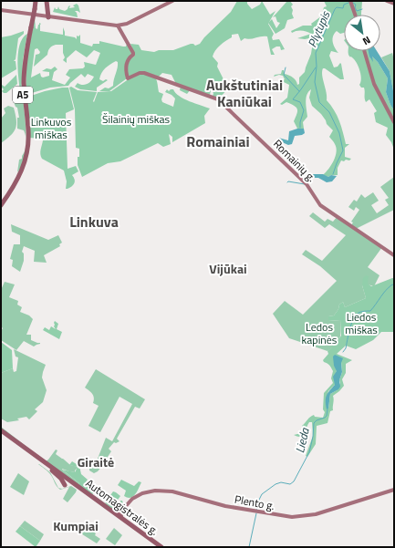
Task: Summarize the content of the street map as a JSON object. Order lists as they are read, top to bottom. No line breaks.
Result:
{"streets":{"highway":["A5","Automagistralės g."],"main road":["Romainių g.","Plento g."]},"districts":["Aukštutiniai Kaniūkai","Romainiai","Linkuva","Vijūkai","Giraitė","Kumpiai"],"water":["Plytupis","Lieda"],"parks":["Šilainių miškas","Linkuvos miškas","Liedos miškas","Ledos kapinės"],"north":"bottom right"}
